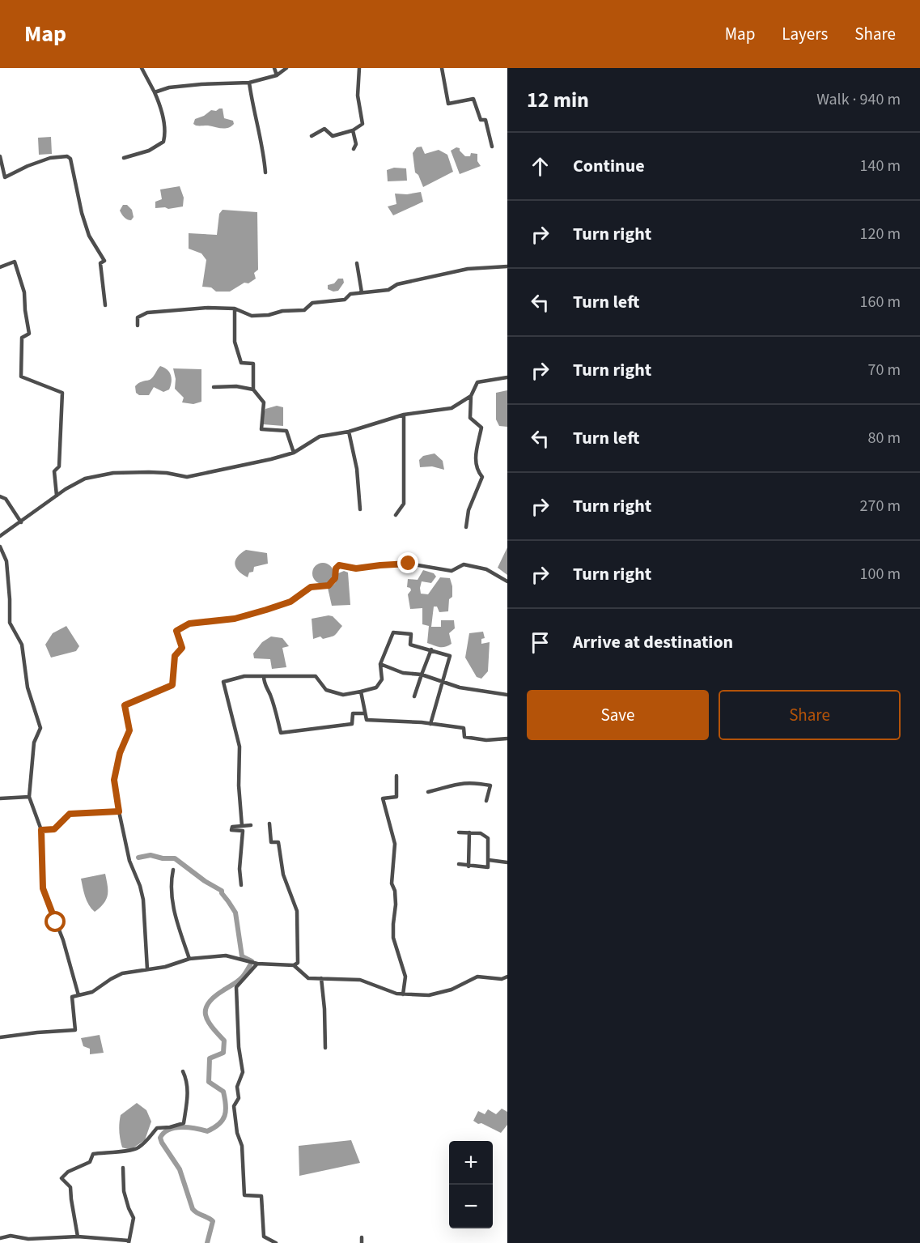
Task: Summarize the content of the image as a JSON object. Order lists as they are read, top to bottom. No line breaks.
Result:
{"page":{"header":"Map","nav":["Map","Layers","Share"],"heading":["12 min","Walk · 940 m"],"list":[["Continue","140 m"],["Turn right","120 m"],["Turn left","160 m"],["Turn right","70 m"],["Turn left","80 m"],["Turn right","270 m"],["Turn right","100 m"],"Arrive at destination"],"buttons":["Save","Share"],"map_buttons":["+","−"]}}
